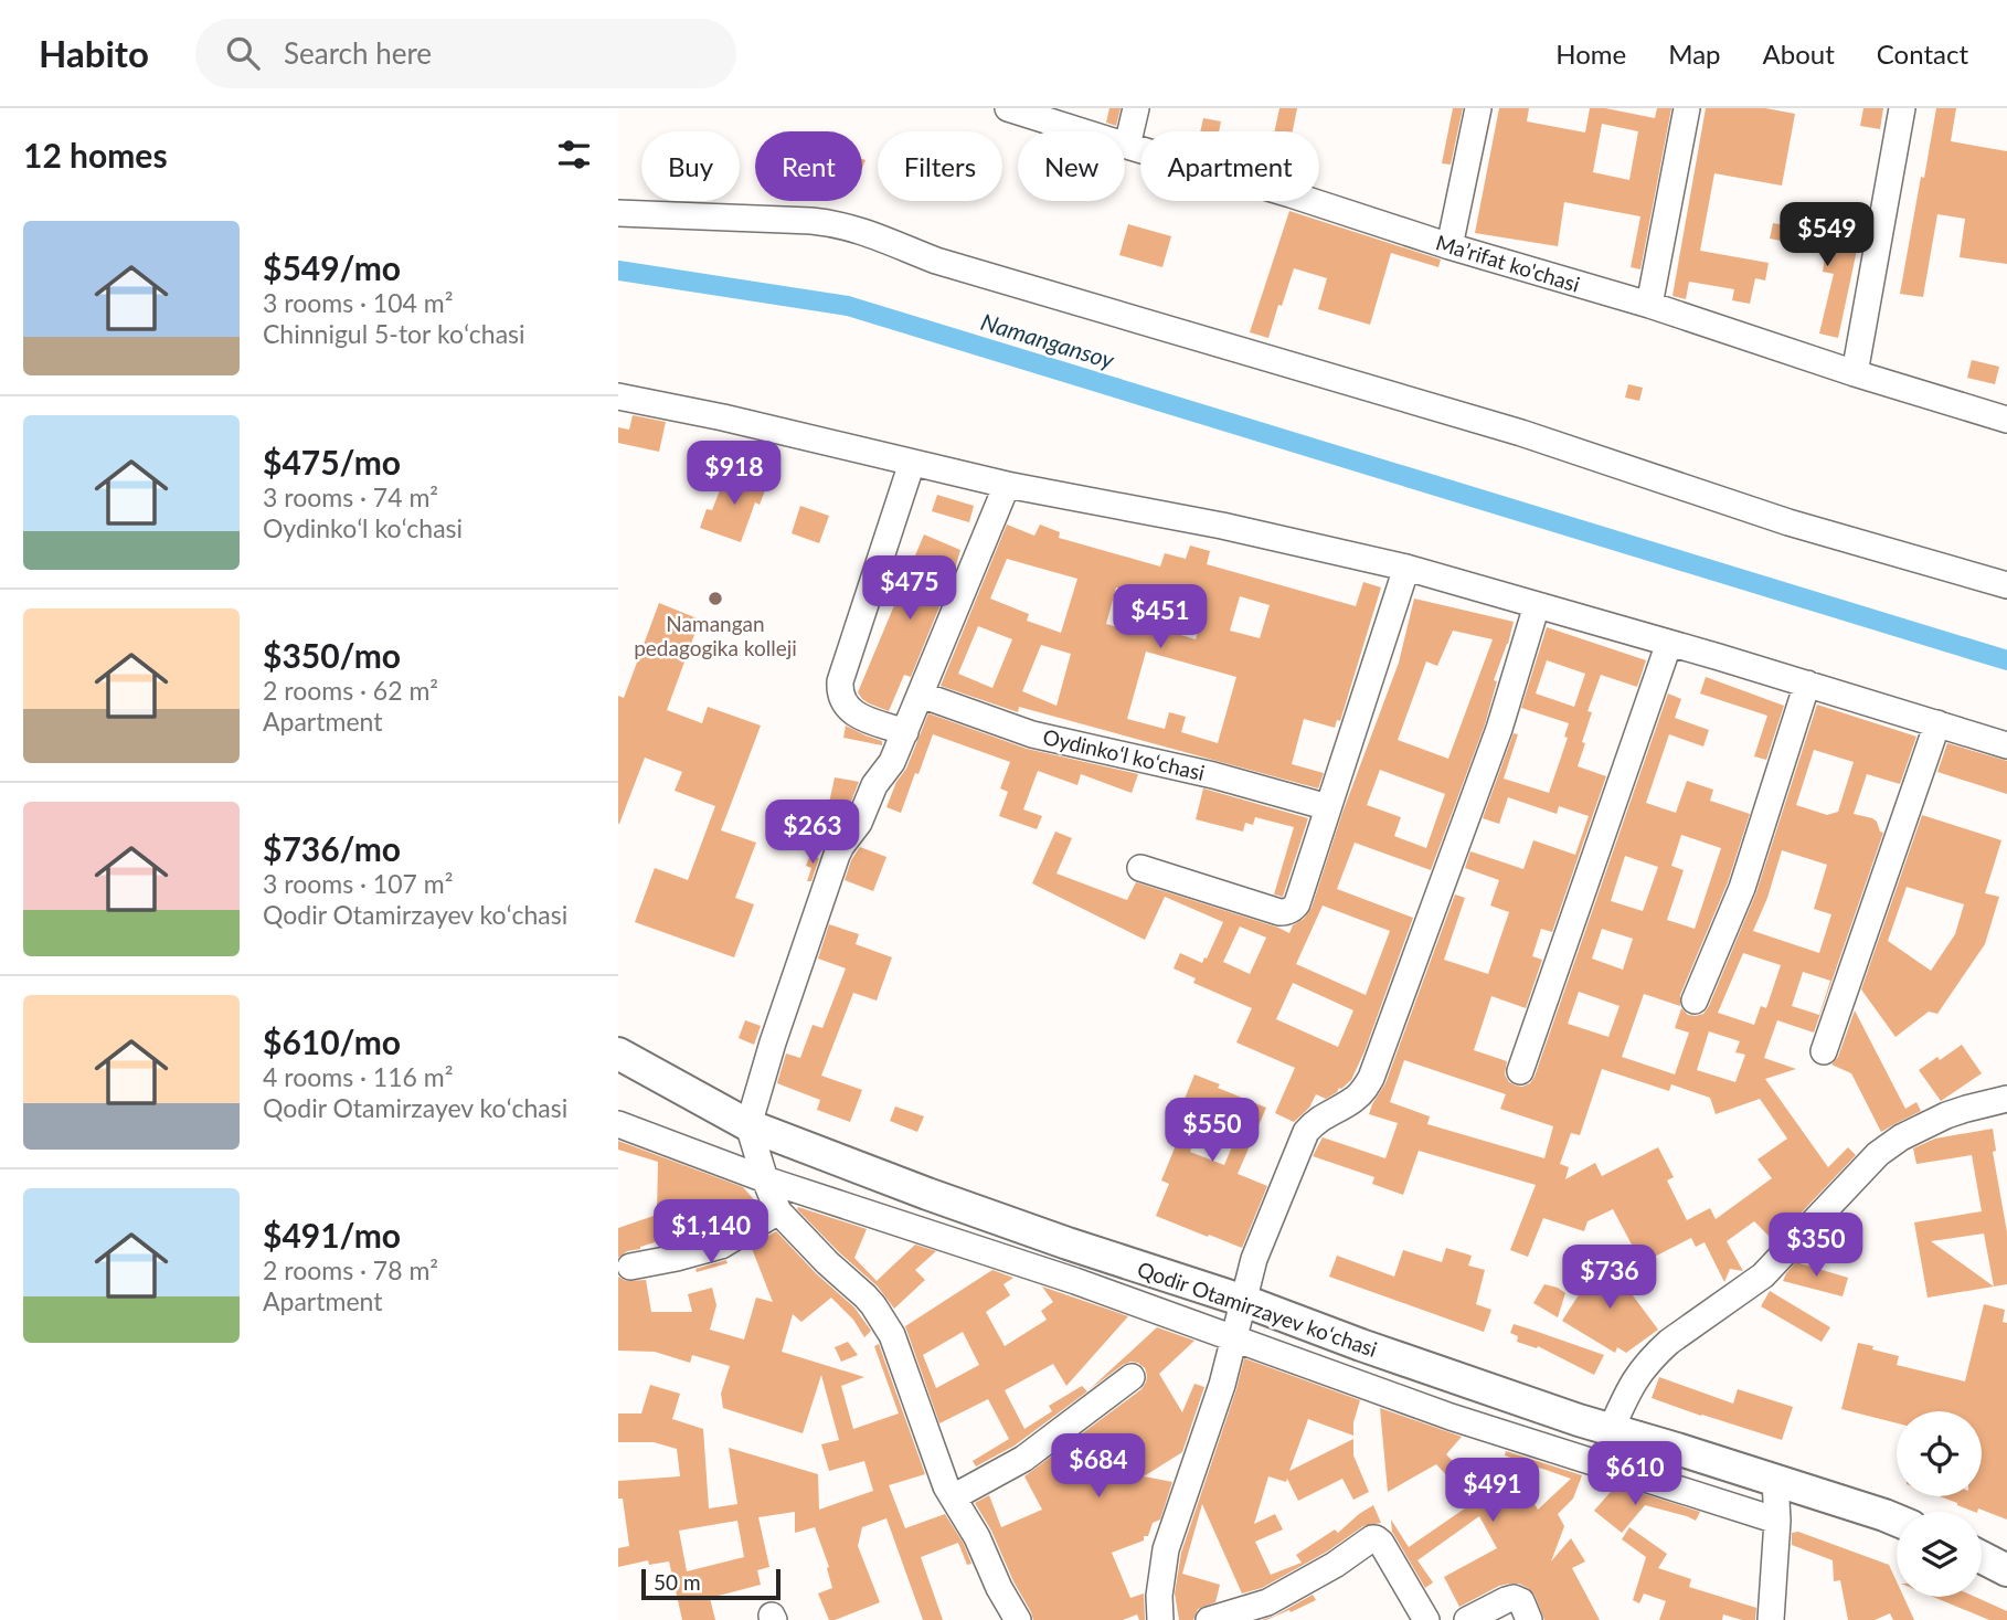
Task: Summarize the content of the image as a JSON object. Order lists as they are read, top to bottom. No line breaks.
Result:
{"streets":{"main road":["Qodir Otamirzayev koʻchasi"],"street":["Maʼrifat ko'chasi","Oydinkoʻl koʻchasi"]},"water":["Namangansoy"],"places":["Namangan pedagogika kolleji"],"scale_bar":"50 m","page":{"header":"Habito","search":"Search here","nav":["Home","Map","About","Contact"],"heading":"12 homes","chip":["Buy","Rent","Filters","New","Apartment"],"list":[{"name":"$549/mo","note":"3 rooms · 104 m² · Chinnigul 5-tor koʻchasi"},{"name":"$475/mo","note":"3 rooms · 74 m² · Oydinkoʻl koʻchasi"},{"name":"$350/mo","note":"2 rooms · 62 m² · Apartment"},{"name":"$736/mo","note":"3 rooms · 107 m² · Qodir Otamirzayev koʻchasi"},{"name":"$610/mo","note":"4 rooms · 116 m² · Qodir Otamirzayev koʻchasi"},{"name":"$491/mo","note":"2 rooms · 78 m² · Apartment"}],"price":["$549","$918","$475","$451","$263","$550","$1,140","$350","$736","$684","$610","$491"],"scale":"50 m"}}
